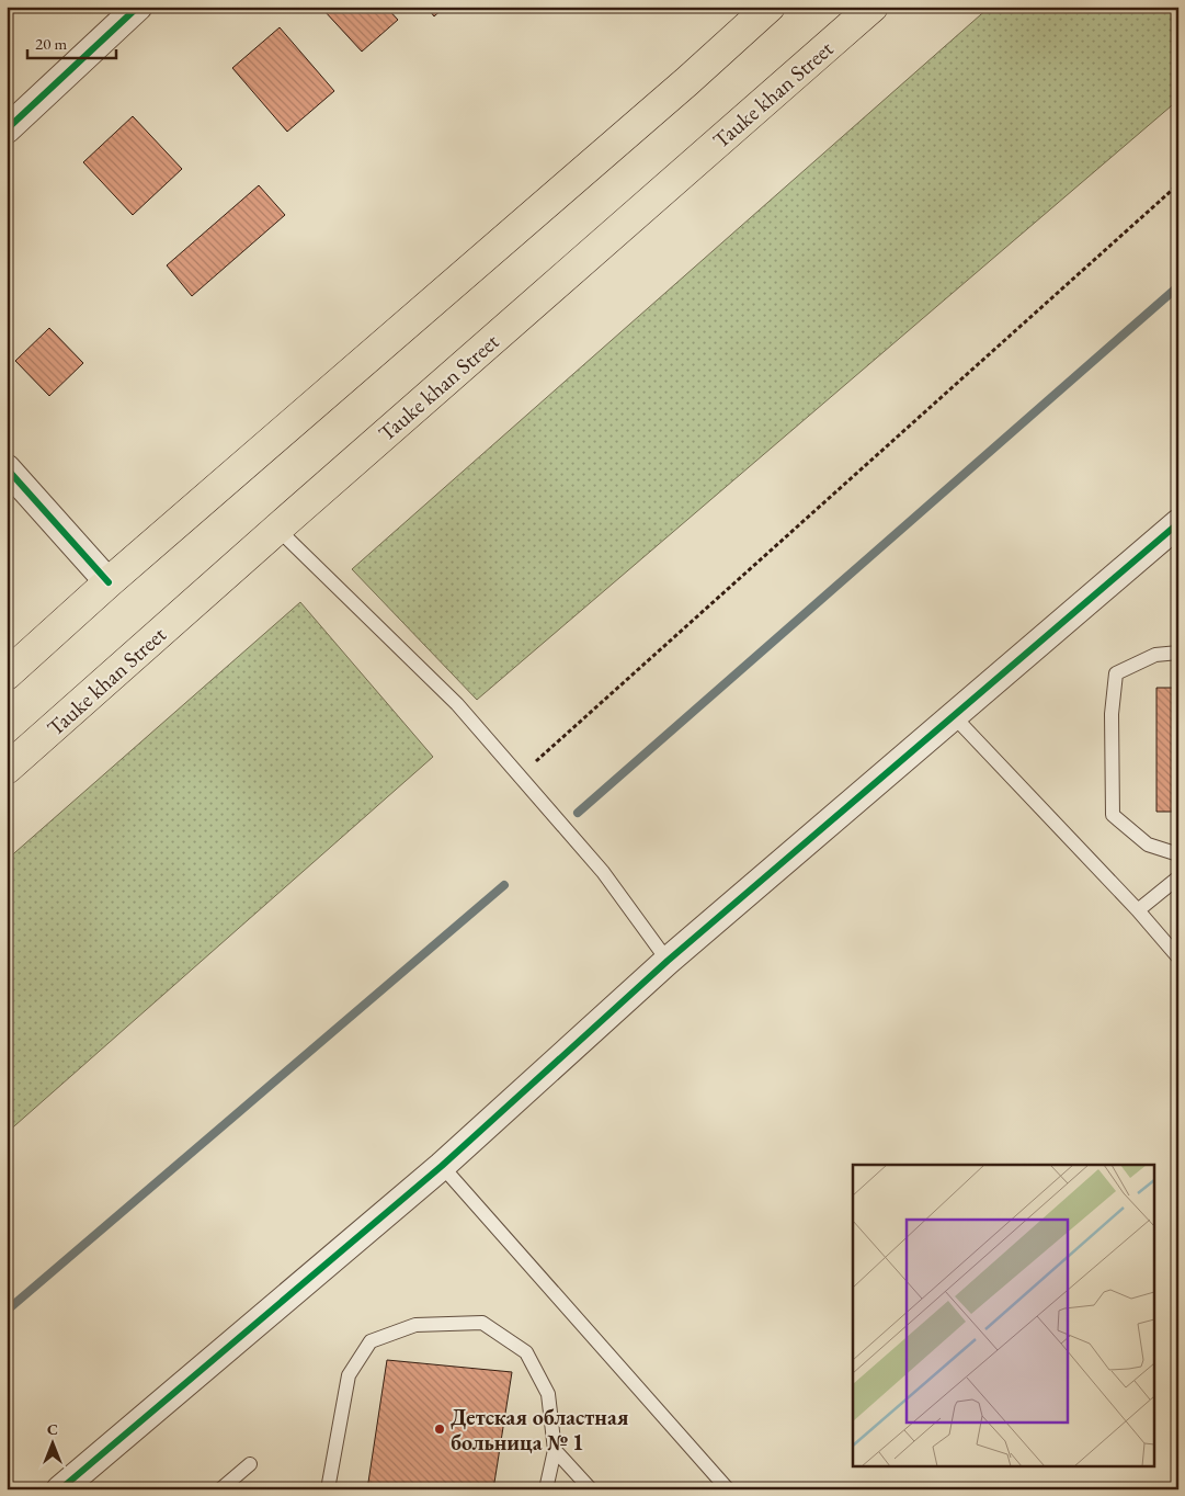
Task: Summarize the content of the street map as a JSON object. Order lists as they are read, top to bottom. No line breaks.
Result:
{"streets":{"main road":["Tauke khan Street"]},"places":["Детская областная больница № 1"],"scale_bar":"20 m","north":"top"}
